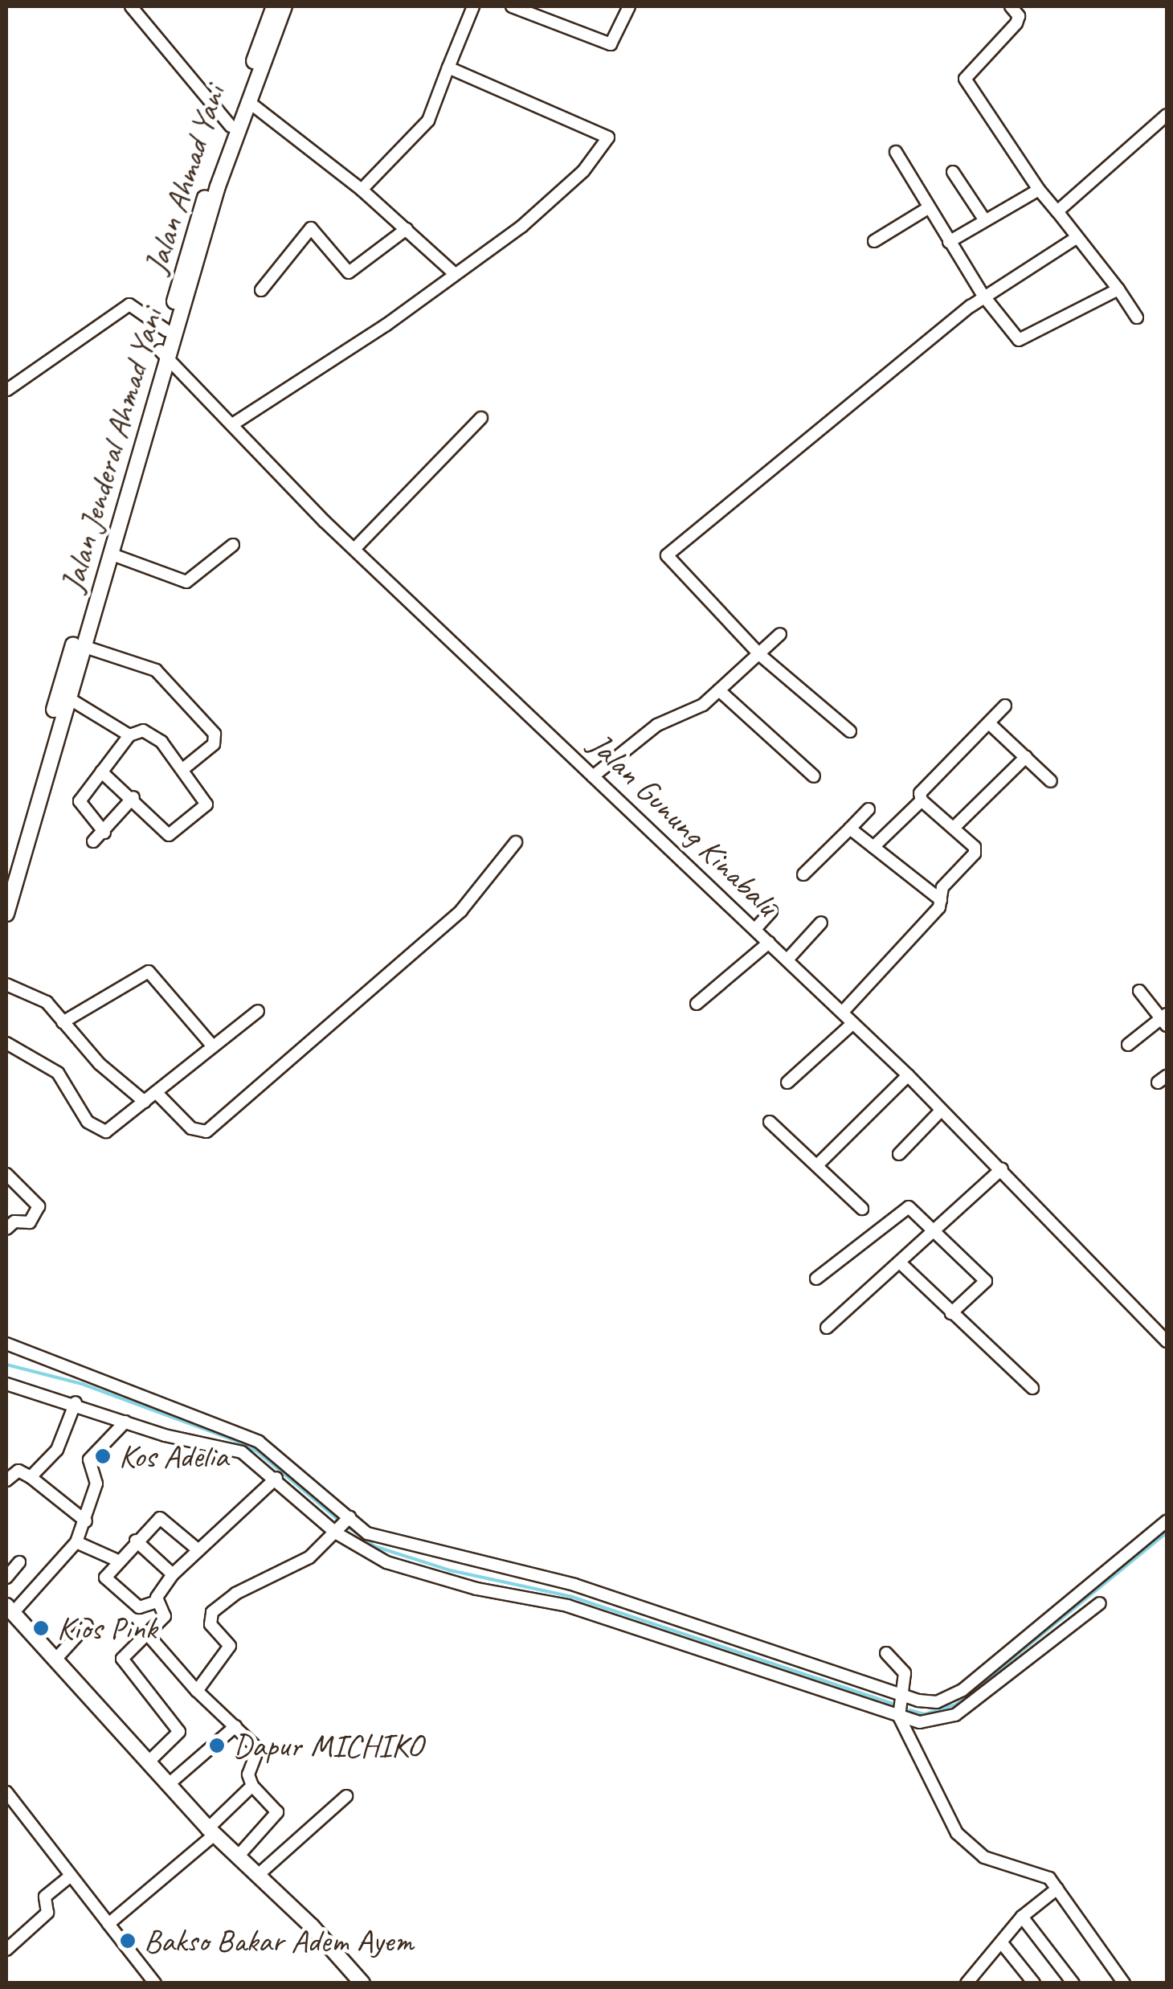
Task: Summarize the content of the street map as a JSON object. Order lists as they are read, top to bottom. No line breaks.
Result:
{"streets":{"main road":["Jalan Ahmad Yani","Jalan Jenderal Ahmad Yani"],"street":["Jalan Gunung Kinabalu"]},"crossings":[["Jalan Ahmad Yani","Jalan Jenderal Ahmad Yani"],["Jalan Ahmad Yani","Jalan Gunung Kinabalu"],["Jalan Jenderal Ahmad Yani","Jalan Gunung Kinabalu"]],"places":["Kos Adelia","Kios Pink","Dapur MICHIKO","Bakso Bakar Adem Ayem"]}
